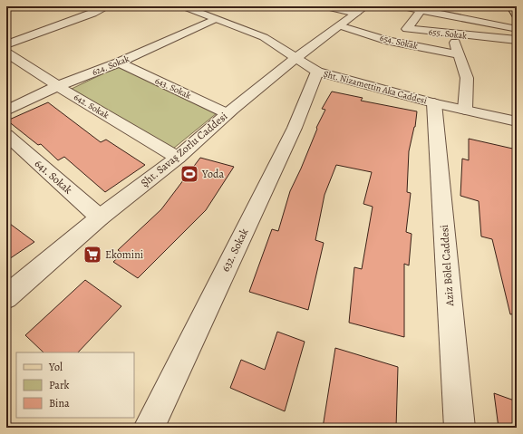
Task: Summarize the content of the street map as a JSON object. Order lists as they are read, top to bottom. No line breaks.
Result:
{"streets":{"street":["655. Sokak","654. Sokak","624. Sokak","Şht. Nizamettin Aka Caddesi","643. Sokak","642. Sokak","Şht. Savaş Zorlu Caddesi","641. Sokak","632. Sokak","Aziz Bölel Caddesi"]},"crossings":[["654. Sokak","Şht. Savaş Zorlu Caddesi"],["624. Sokak","Şht. Nizamettin Aka Caddesi"],["624. Sokak","643. Sokak"],["624. Sokak","642. Sokak"],["Şht. Nizamettin Aka Caddesi","Şht. Savaş Zorlu Caddesi"],["Şht. Nizamettin Aka Caddesi","632. Sokak"],["Şht. Nizamettin Aka Caddesi","Aziz Bölel Caddesi"],["643. Sokak","Şht. Savaş Zorlu Caddesi"],["642. Sokak","Şht. Savaş Zorlu Caddesi"],["Şht. Savaş Zorlu Caddesi","641. Sokak"]],"places":{"sports":["Yoda"],"supermarket":["Ekomini"]},"legend":["Yol","Park","Bina"]}
